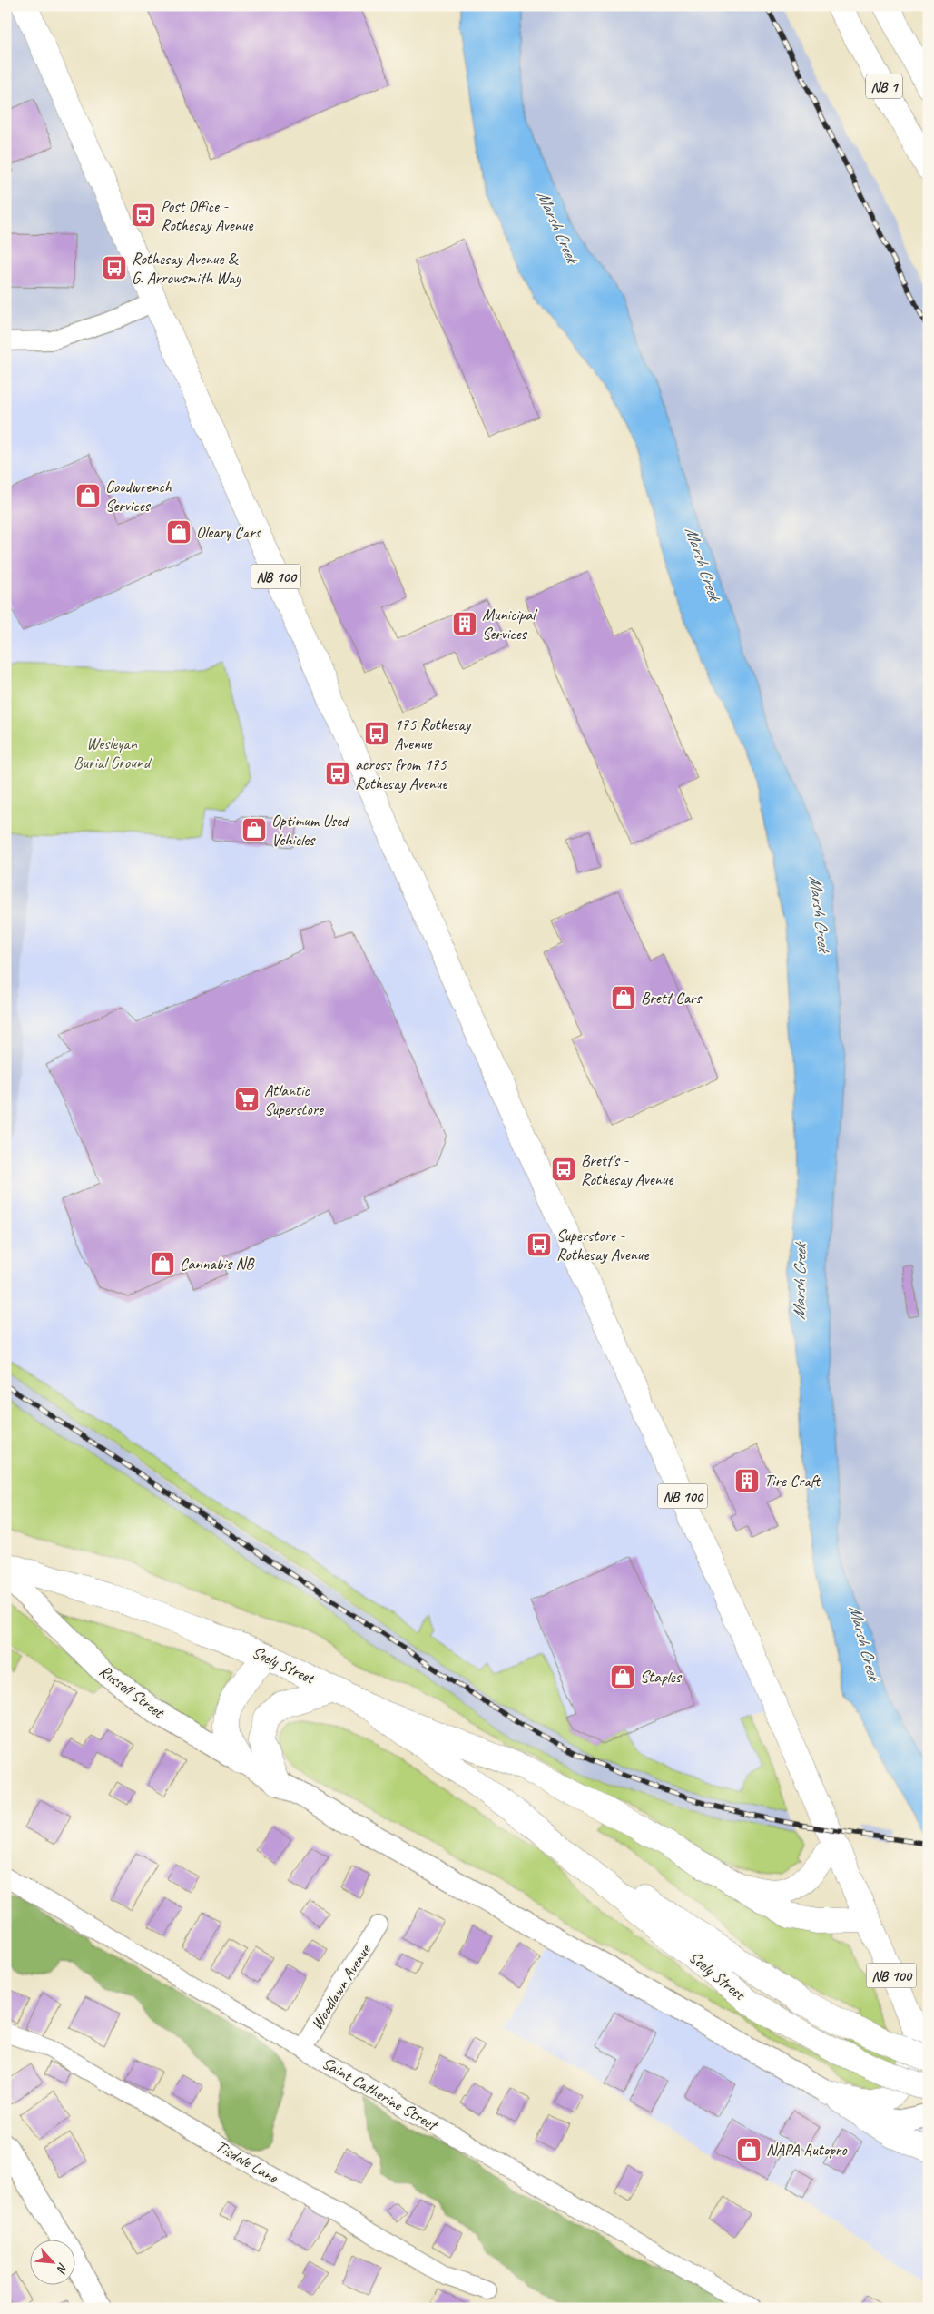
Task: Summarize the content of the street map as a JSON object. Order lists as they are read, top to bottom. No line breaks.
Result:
{"streets":{"main road":["NB 1","NB 100","Seely Street"],"street":["Russell Street","Woodlawn Avenue","Saint Catherine Street","Tisdale Lane"]},"crossings":[["NB 100","Seely Street"],["Woodlawn Avenue","Saint Catherine Street"]],"water":["Marsh Creek"],"parks":["Wesleyan Burial Ground"],"places":{"bus stop":["Post Office - Rothesay Avenue","Rothesay Avenue & G. Arrowsmith Way","175 Rothesay Avenue","across from 175 Rothesay Avenue","Brett's - Rothesay Avenue","Superstore - Rothesay Avenue"],"shop":["Goodwrench Services","Oleary Cars","Optimum Used Vehicles","Brett Cars","Cannabis NB","Staples","NAPA Autopro"],"building":["Municipal Services","Tire Craft"],"supermarket":["Atlantic Superstore"]},"north":"bottom right"}
